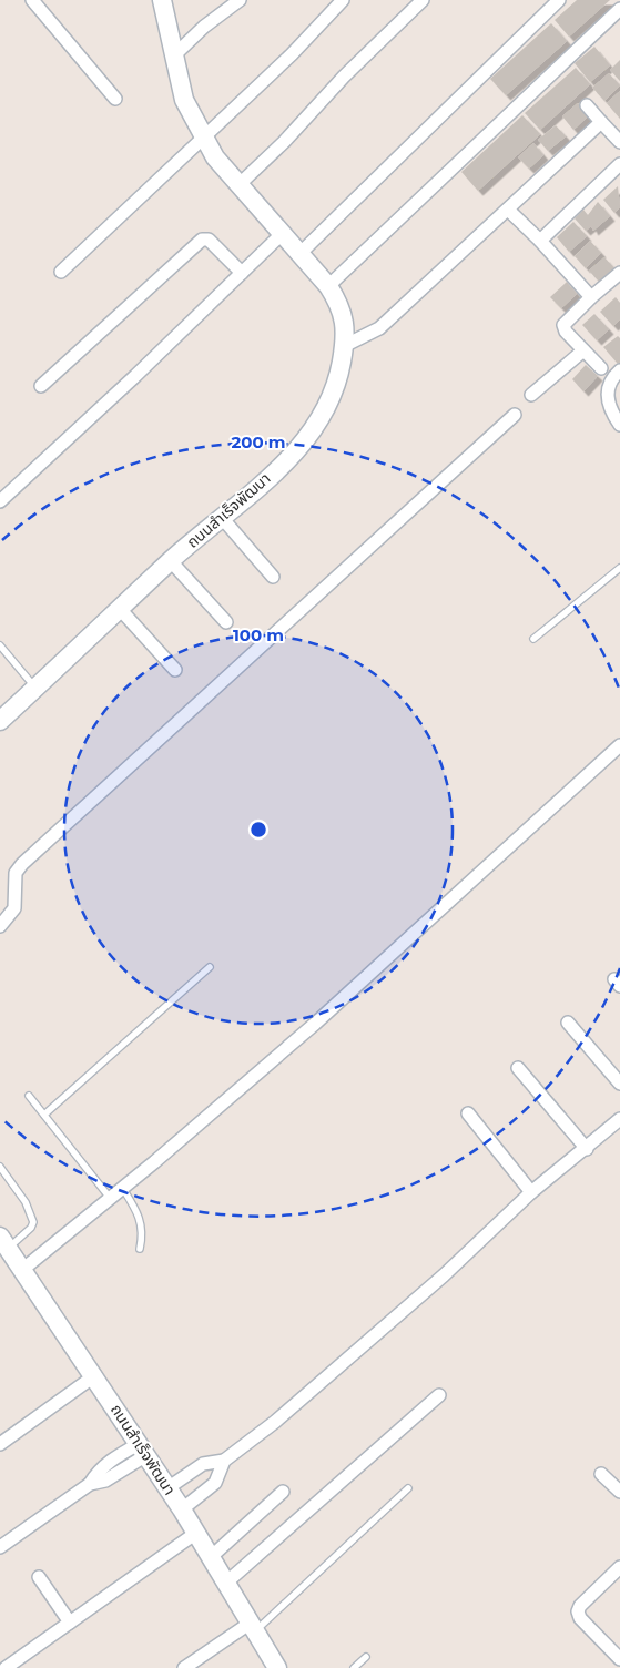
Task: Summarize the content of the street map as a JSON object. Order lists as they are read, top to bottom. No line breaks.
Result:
{"streets":{"street":["ถนนสำเร็จพัฒนา"]},"rings":["200 m","100 m"]}
